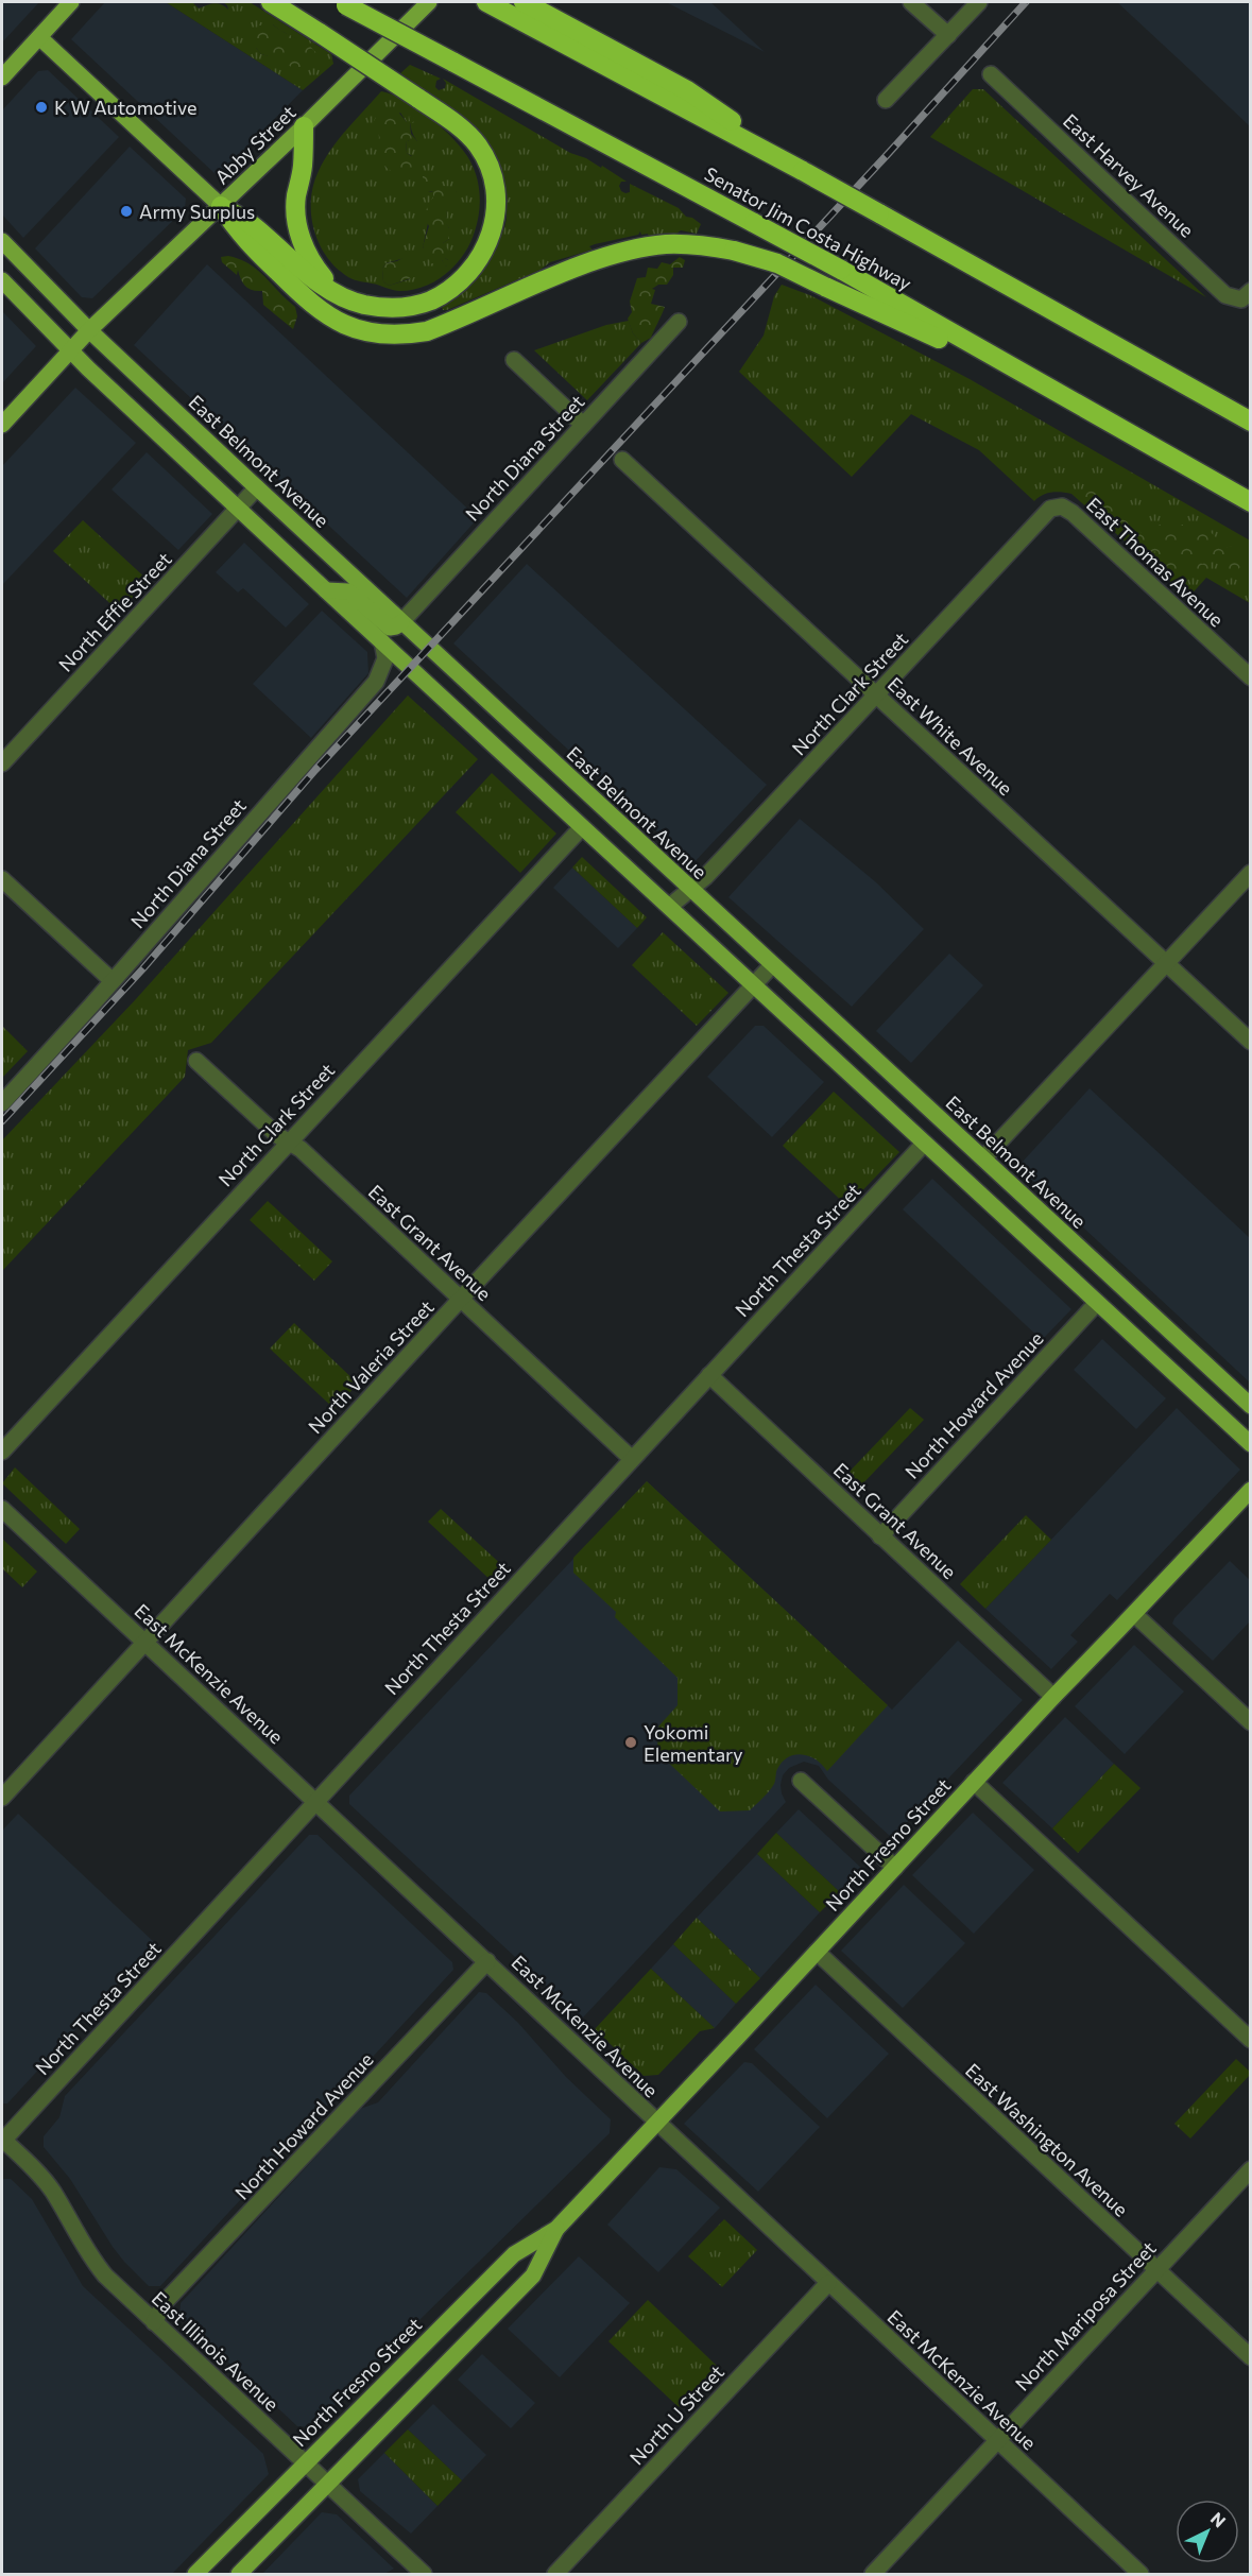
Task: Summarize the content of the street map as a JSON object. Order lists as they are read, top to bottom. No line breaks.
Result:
{"streets":{"highway":["Senator Jim Costa Highway"],"main road":["Abby Street","East Belmont Avenue","North Fresno Street"],"street":["East Harvey Avenue","North Diana Street","East Thomas Avenue","North Effie Street","North Clark Street","East White Avenue","East Grant Avenue","North Thesta Street","North Valeria Street","North Howard Avenue","East McKenzie Avenue","East Washington Avenue","North Mariposa Street","East Illinois Avenue","North U Street"]},"crossings":[["Abby Street","East Belmont Avenue"],["North Diana Street","East Belmont Avenue"],["East Belmont Avenue","North Effie Street"],["East Belmont Avenue","North Clark Street"],["East Belmont Avenue","North Valeria Street"],["East Thomas Avenue","North Clark Street"],["North Clark Street","East White Avenue"],["North Clark Street","East Grant Avenue"],["East Grant Avenue","North Thesta Street"],["East Grant Avenue","North Valeria Street"],["East Grant Avenue","North Howard Avenue"],["East Grant Avenue","North Fresno Street"],["North Thesta Street","East McKenzie Avenue"],["North Thesta Street","East Illinois Avenue"],["North Valeria Street","East McKenzie Avenue"],["North Howard Avenue","East McKenzie Avenue"],["North Howard Avenue","East Illinois Avenue"],["East McKenzie Avenue","North Fresno Street"],["East McKenzie Avenue","North Mariposa Street"],["East McKenzie Avenue","North U Street"],["North Fresno Street","East Washington Avenue"],["North Fresno Street","East Illinois Avenue"],["East Washington Avenue","North Mariposa Street"]],"places":["K W Automotive","Army Surplus","Yokomi Elementary"],"north":"top right"}
